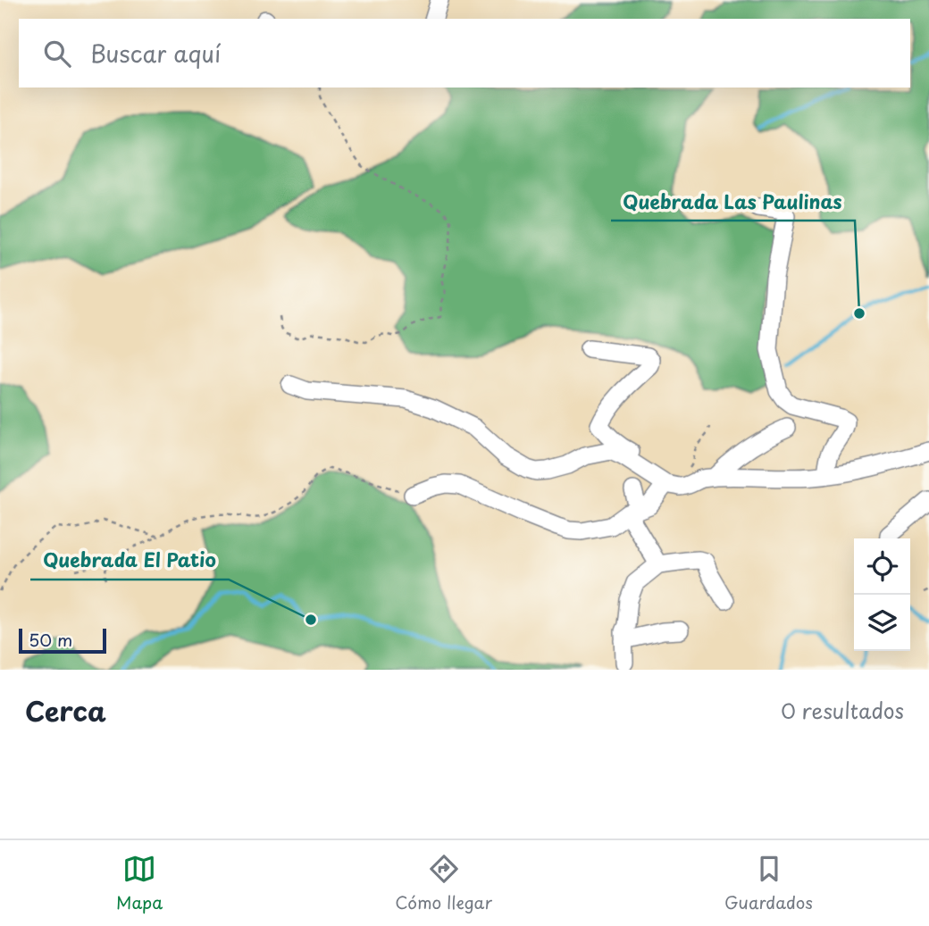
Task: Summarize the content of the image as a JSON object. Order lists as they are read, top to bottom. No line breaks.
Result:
{"places":["Quebrada Las Paulinas","Quebrada El Patio"],"scale_bar":"50 m","page":{"search":"Buscar aquí","scale":"50 m","heading":["Cerca","0 resultados"],"nav":["Mapa","Cómo llegar","Guardados"]}}
